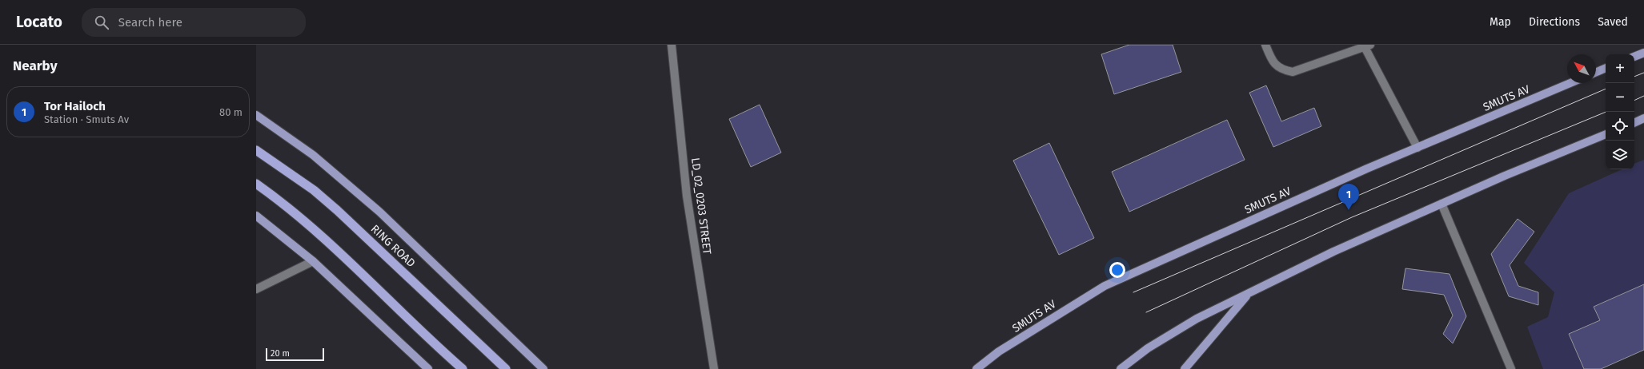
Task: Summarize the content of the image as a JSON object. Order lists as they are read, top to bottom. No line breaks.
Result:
{"streets":{"highway":["RING ROAD"],"main road":["SMUTS AV"],"street":["LD_02_0203 STREET"]},"scale_bar":"20 m","north":"top left","page":{"header":"Locato","search":"Search here","nav":["Map","Directions","Saved"],"heading":"Nearby","map_buttons":["+","−"],"list":[{"mark":"1","name":"Tor Hailoch","note":"Station · Smuts Av","value":"80 m"}],"pins":"1","scale":"20 m"}}
